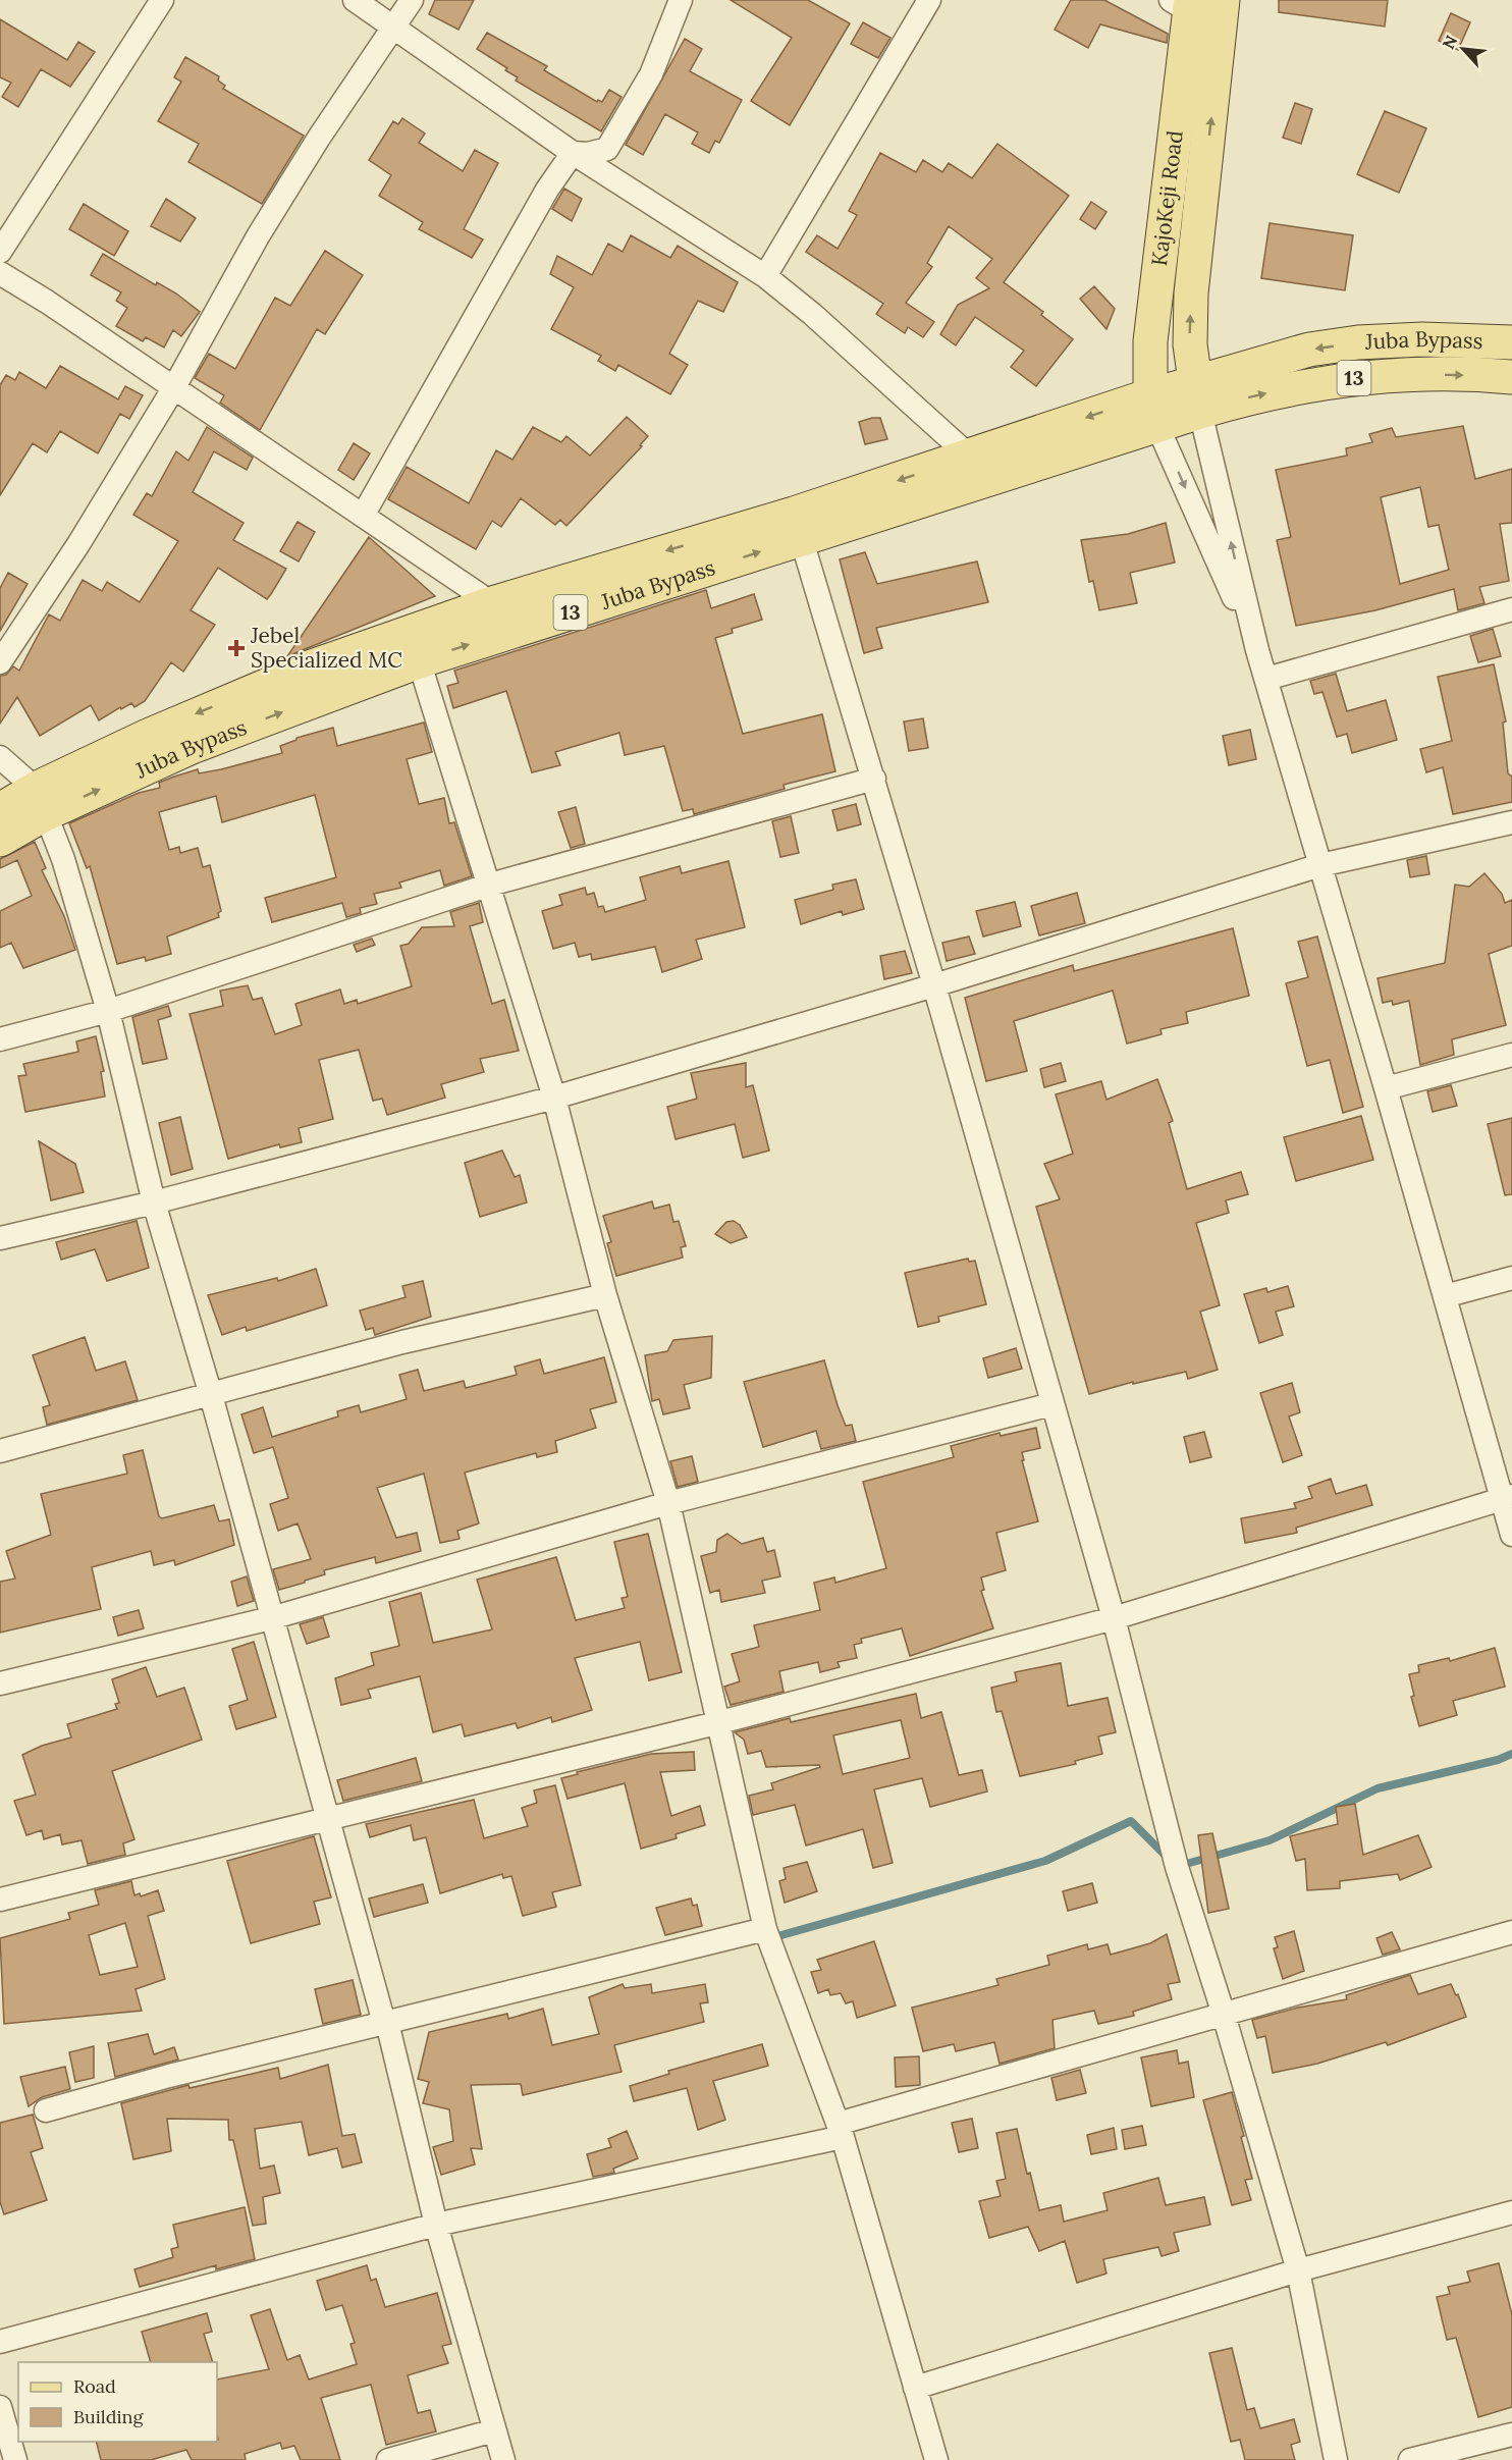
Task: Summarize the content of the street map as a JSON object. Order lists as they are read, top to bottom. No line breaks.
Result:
{"streets":{"main road":["KajoKeji Road","Juba Bypass","13"]},"crossings":[["KajoKeji Road","Juba Bypass"]],"places":{"health":["Jebel Specialized MC"]},"legend":["Road","Building"],"north":"top left"}
